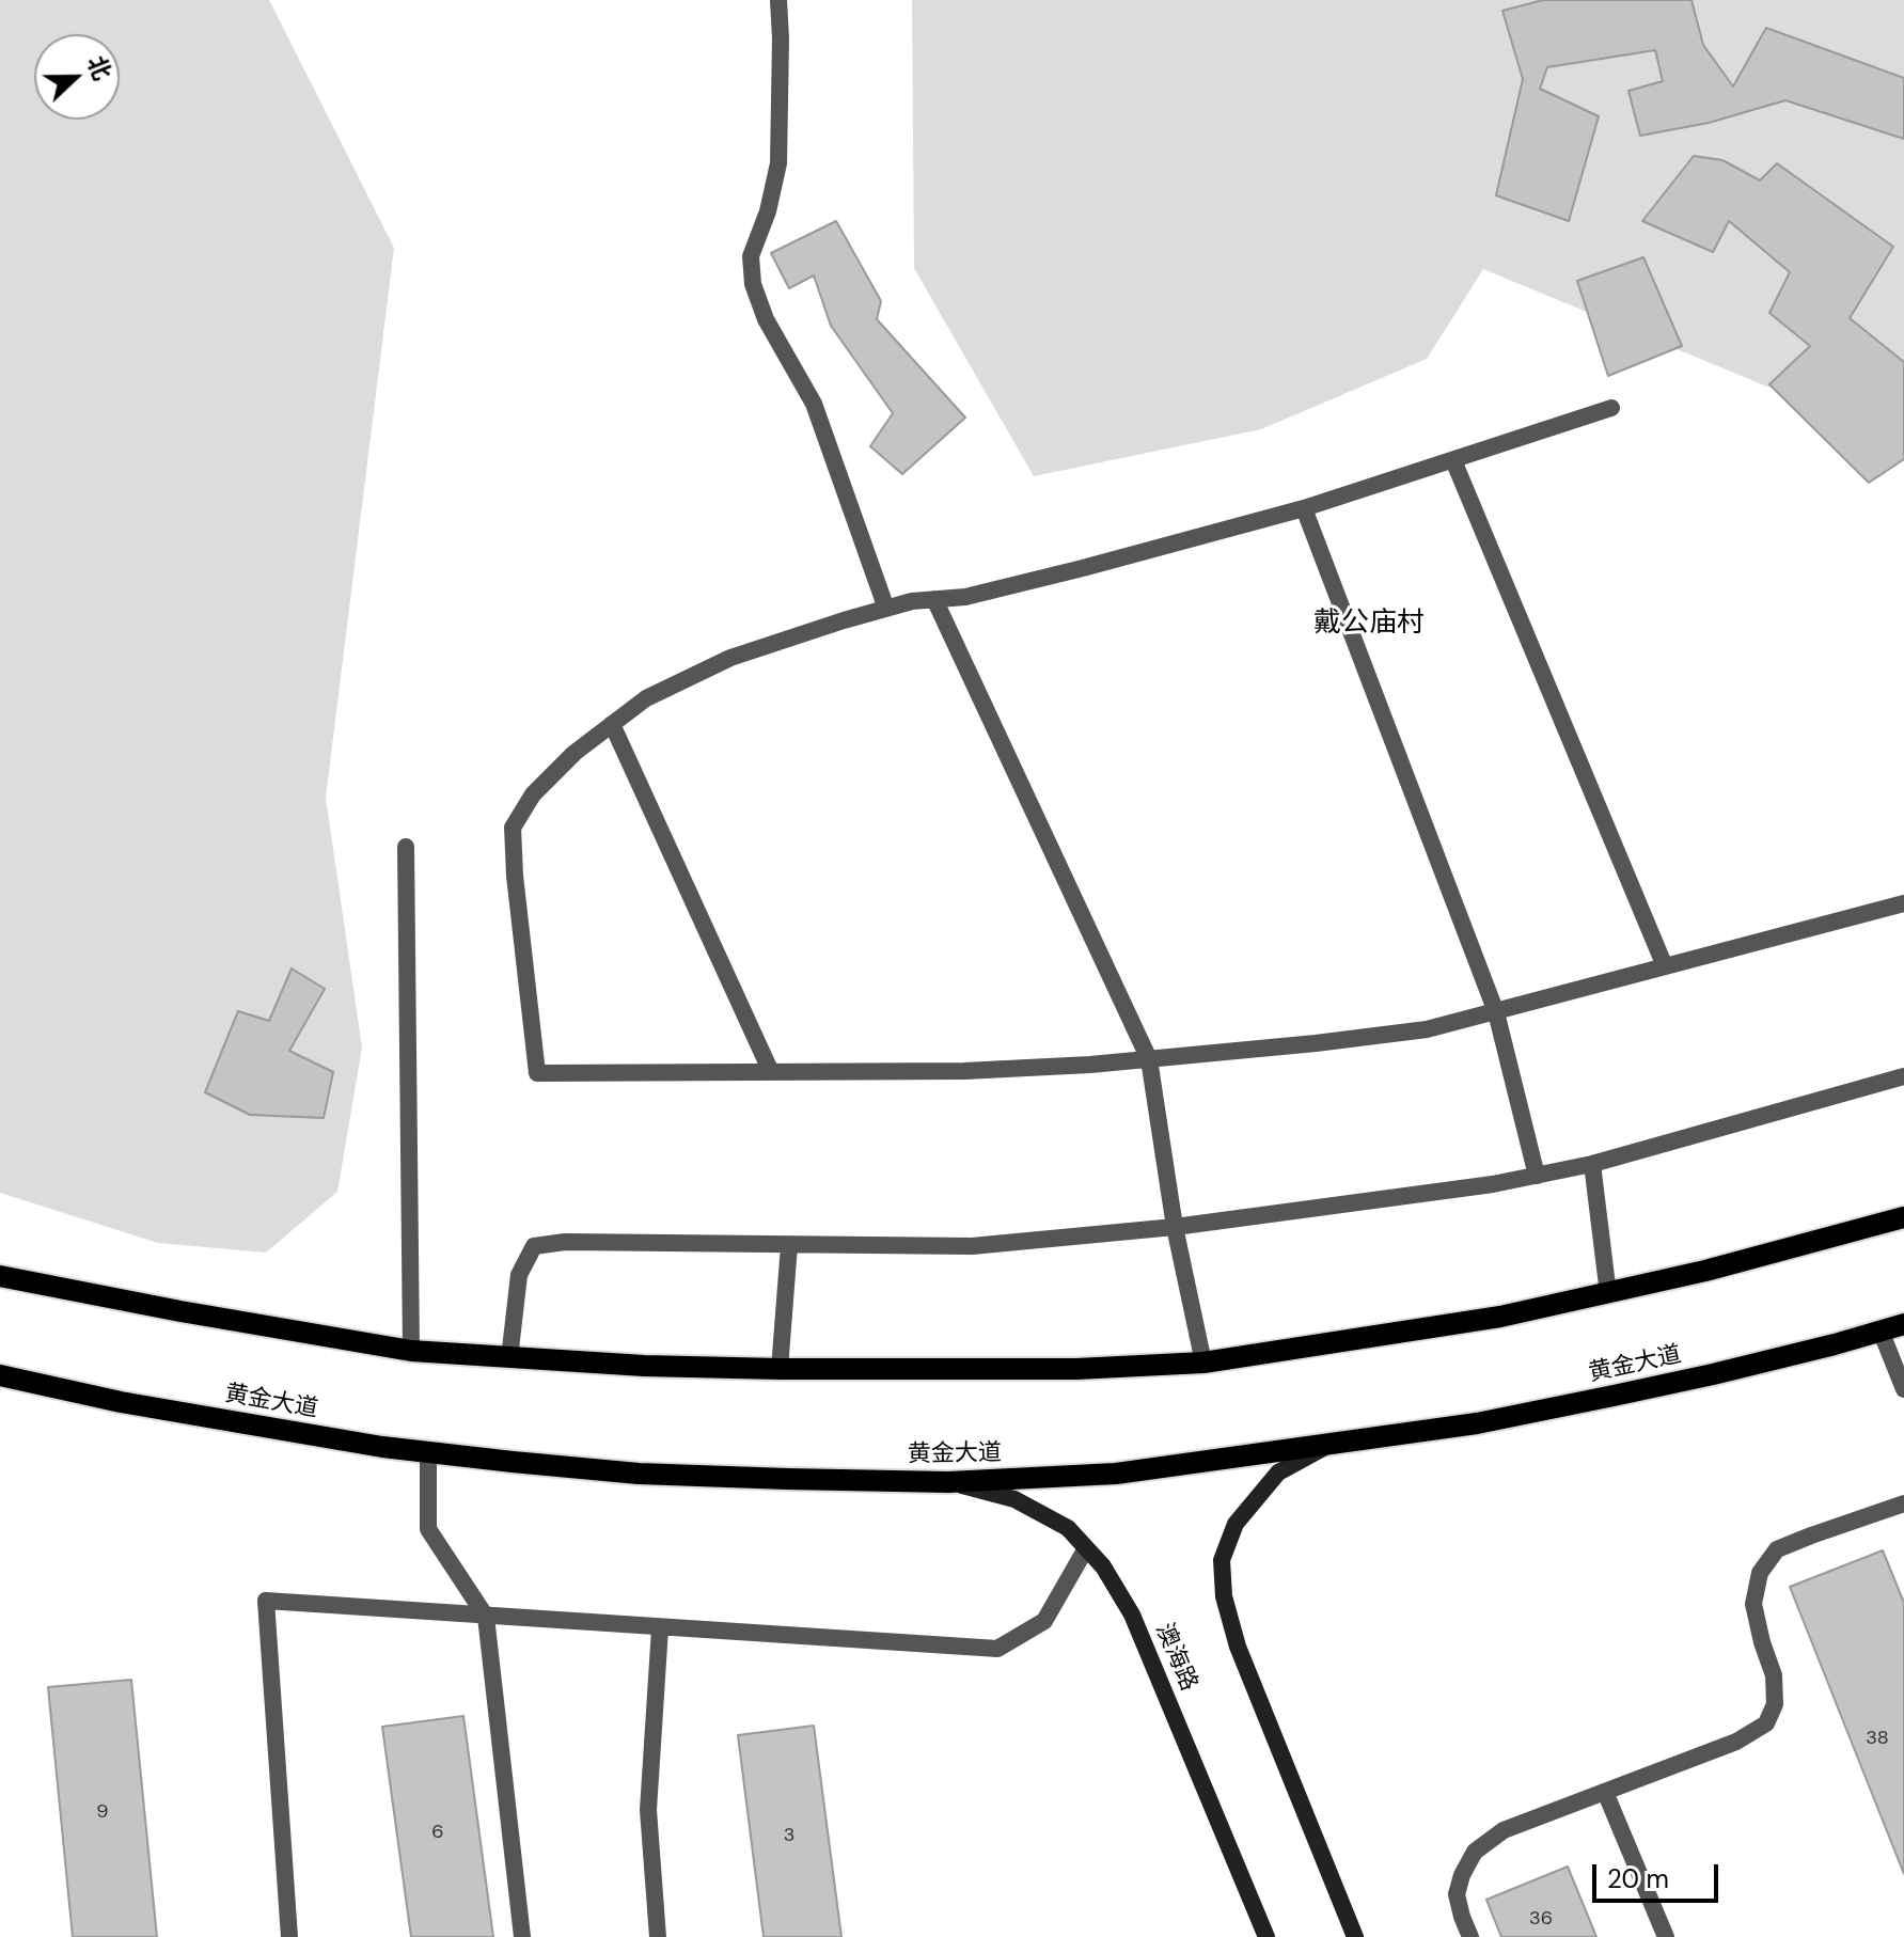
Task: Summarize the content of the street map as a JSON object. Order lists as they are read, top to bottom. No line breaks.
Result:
{"streets":{"main road":["黄金大道","澳海路"]},"crossings":[["黄金大道","澳海路"]],"districts":["戴公庙村"],"house_numbers":["38","9","6","3","36"],"scale_bar":"20 m","north":"right"}
